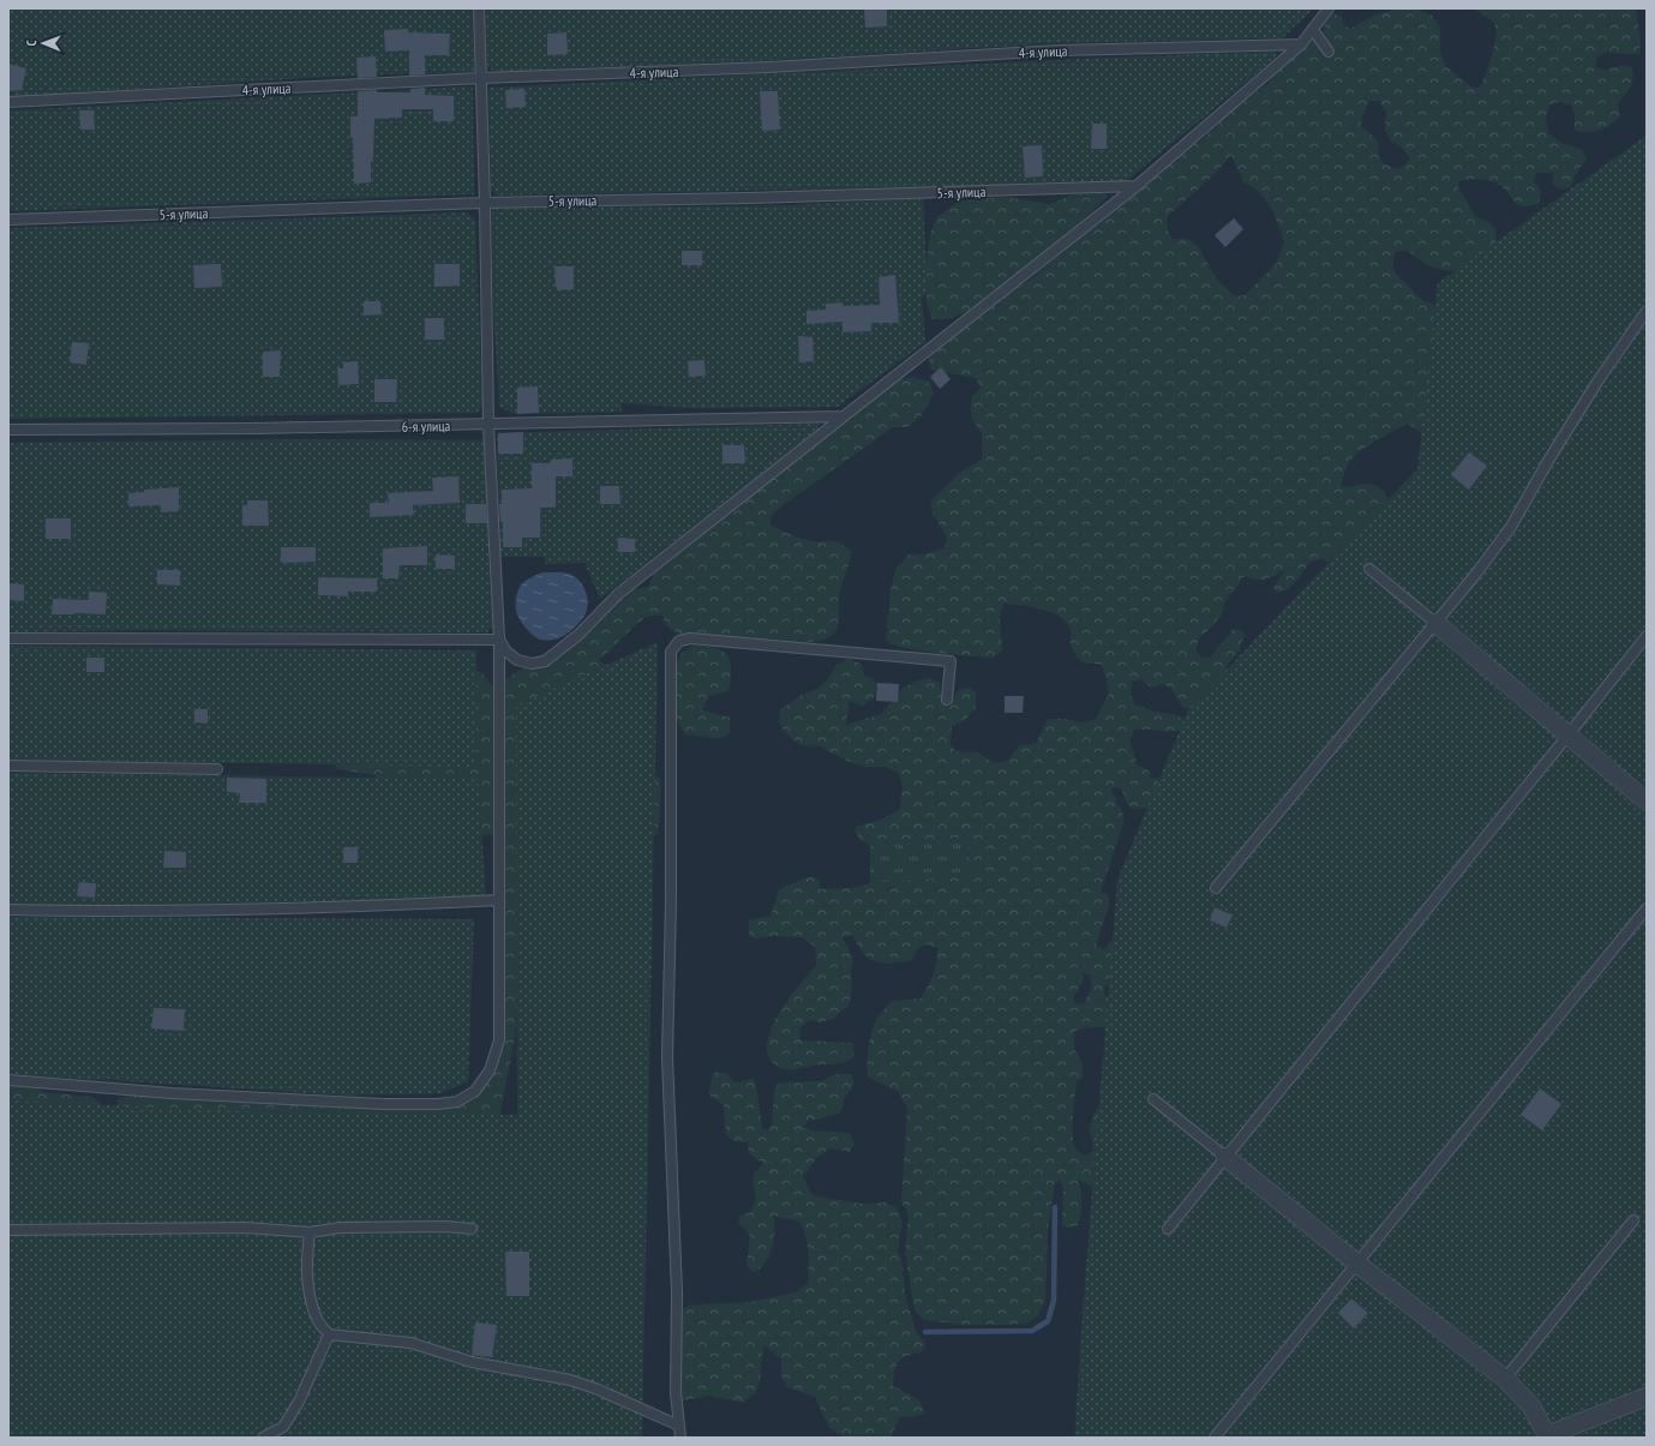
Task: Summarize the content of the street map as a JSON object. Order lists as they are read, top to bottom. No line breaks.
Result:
{"streets":{"lane":["4-я улица","5-я улица","6-я улица"]},"north":"left"}
